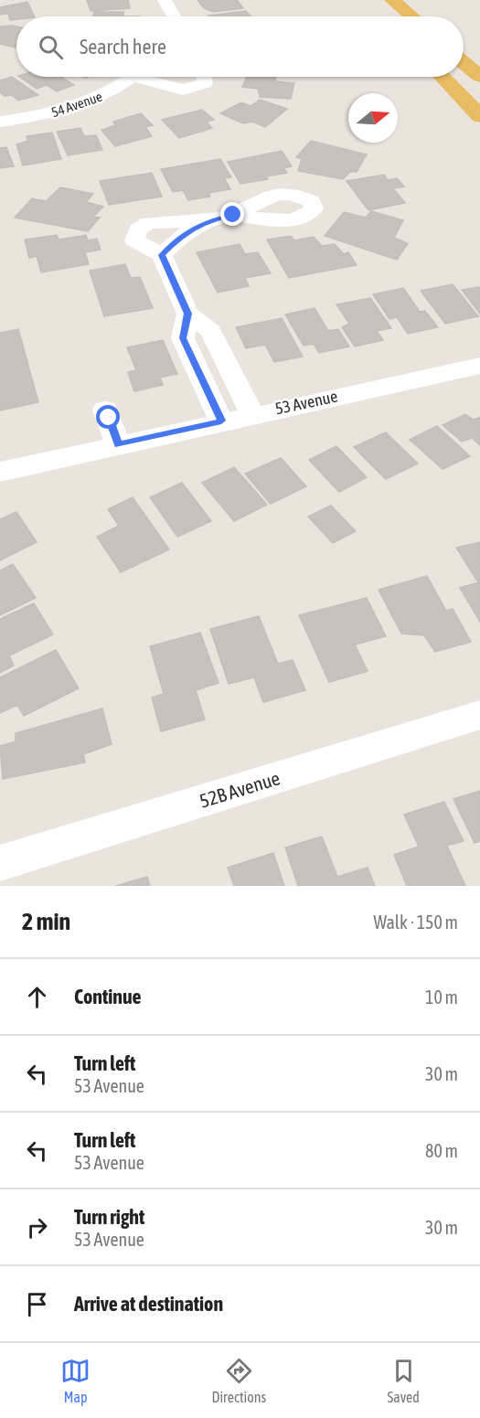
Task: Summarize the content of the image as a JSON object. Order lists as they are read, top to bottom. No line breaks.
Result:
{"streets":{"street":["54 Avenue","53 Avenue","52B Avenue"]},"north":"right","page":{"search":"Search here","heading":["2 min","Walk · 150 m"],"list":[["Continue","10 m"],["Turn left","53 Avenue","30 m"],["Turn left","53 Avenue","80 m"],["Turn right","53 Avenue","30 m"],"Arrive at destination"],"nav":["Map","Directions","Saved"]}}
